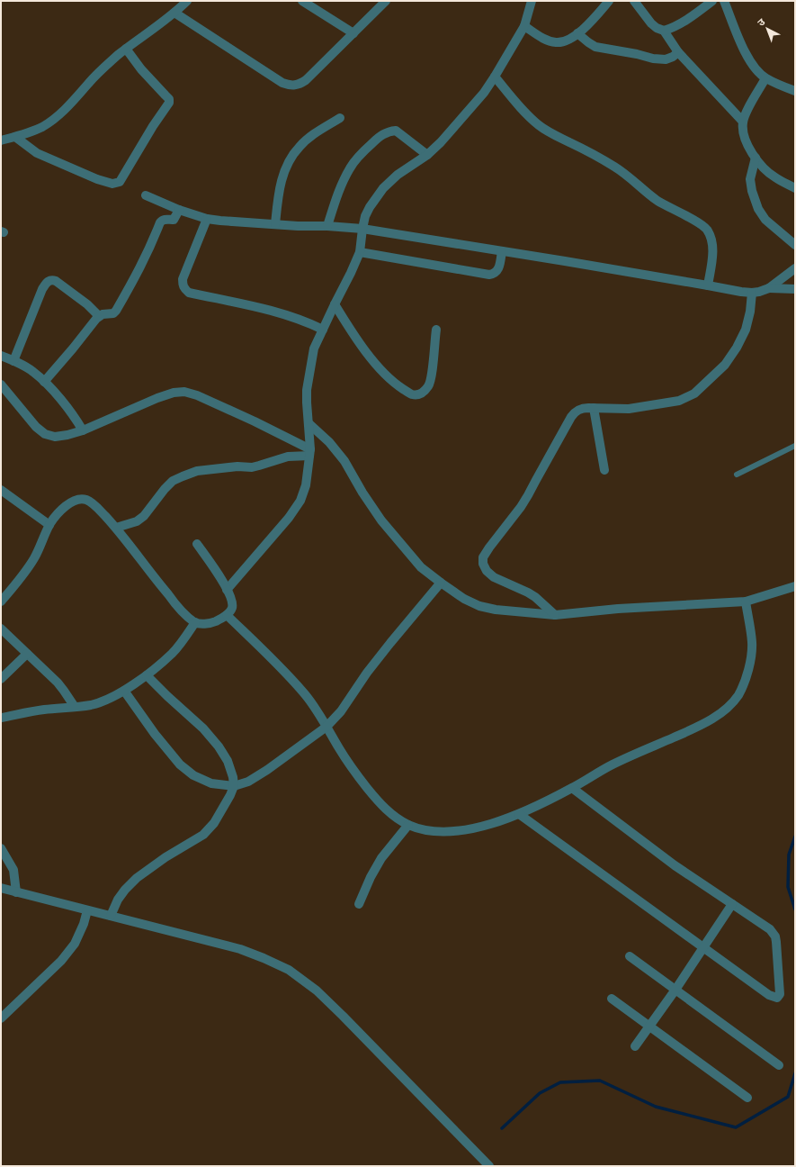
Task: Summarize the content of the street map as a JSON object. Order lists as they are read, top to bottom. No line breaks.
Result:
{"north":"top left"}
